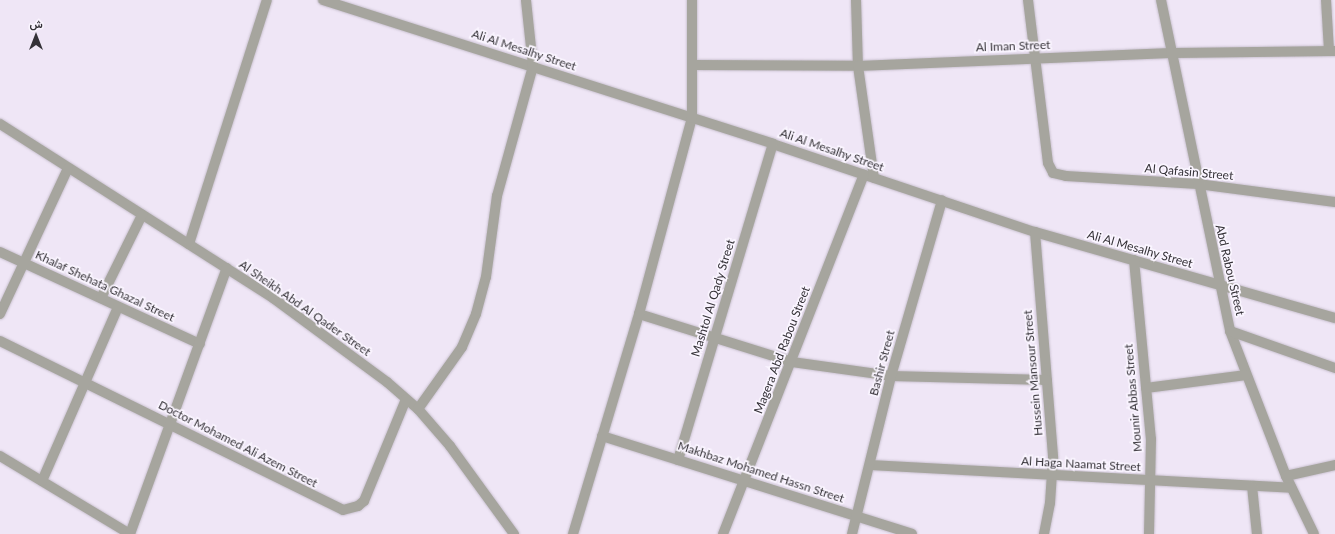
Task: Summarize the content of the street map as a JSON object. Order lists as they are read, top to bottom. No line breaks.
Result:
{"streets":{"street":["Al Iman Street","Ali Al Mesalhy Street","Al Qafasin Street","Abd Rabou Street","Khalaf Shehata Ghazal Street","Mashtol Al Qady Street","Al Sheikh Abd Al Qader Street","Magera Abd Rabou Street","Bashir Street","Hussein Mansour Street","Mounir Abbas Street","Doctor Mohamed Ali Azem Street","Al Haga Naamat Street","Makhbaz Mohamed Hassn Street"]},"crossings":[["Al Iman Street","Al Qafasin Street"],["Al Iman Street","Abd Rabou Street"],["Ali Al Mesalhy Street","Abd Rabou Street"],["Ali Al Mesalhy Street","Mashtol Al Qady Street"],["Ali Al Mesalhy Street","Magera Abd Rabou Street"],["Ali Al Mesalhy Street","Bashir Street"],["Ali Al Mesalhy Street","Hussein Mansour Street"],["Ali Al Mesalhy Street","Mounir Abbas Street"],["Al Qafasin Street","Abd Rabou Street"],["Abd Rabou Street","Al Haga Naamat Street"],["Mashtol Al Qady Street","Makhbaz Mohamed Hassn Street"],["Al Sheikh Abd Al Qader Street","Doctor Mohamed Ali Azem Street"],["Magera Abd Rabou Street","Makhbaz Mohamed Hassn Street"],["Bashir Street","Al Haga Naamat Street"],["Bashir Street","Makhbaz Mohamed Hassn Street"],["Hussein Mansour Street","Al Haga Naamat Street"],["Mounir Abbas Street","Al Haga Naamat Street"]],"north":"top"}
